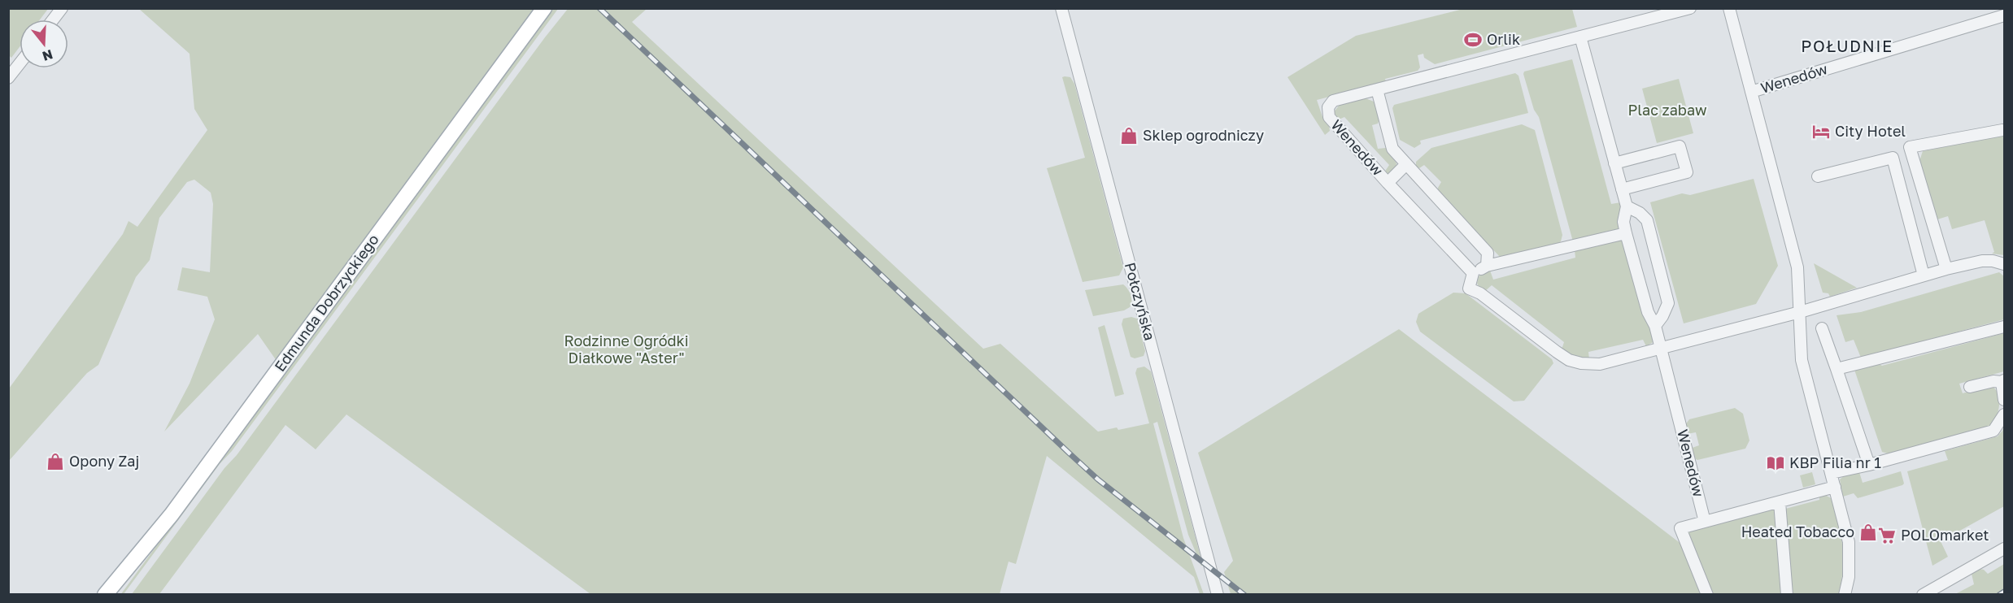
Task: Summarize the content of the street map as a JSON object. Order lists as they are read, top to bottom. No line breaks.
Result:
{"streets":{"main road":["Edmunda Dobrzyckiego"],"street":["Wenedów","Połczyńska"]},"districts":["POŁUDNIE"],"parks":["Plac zabaw","Rodzinne Ogródki Diałkowe \"Aster\""],"places":{"sports":["Orlik"],"hotel":["City Hotel"],"shop":["Sklep ogrodniczy","Opony Zaj","Heated Tobacco"],"library":["KBP Filia nr 1"],"supermarket":["POLOmarket"]},"north":"bottom"}
